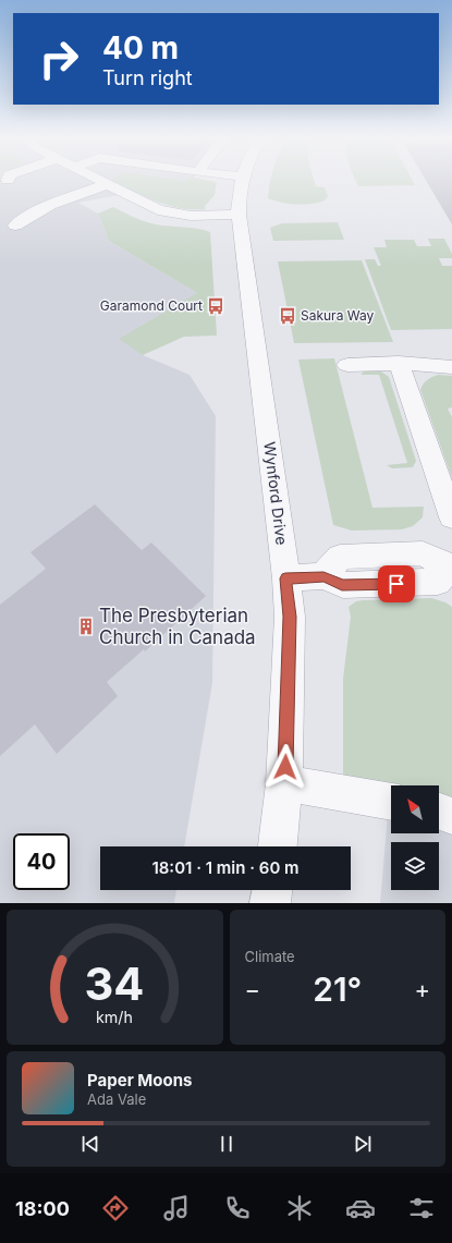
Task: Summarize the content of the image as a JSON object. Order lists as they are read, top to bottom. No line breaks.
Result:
{"streets":{"street":["Wynford Drive"]},"places":{"bus stop":["Garamond Court","Sakura Way"],"building":["The Presbyterian Church in Canada"]},"north":"top left","page":{"turn":["40 m","Turn right"],"limit":"40","trip":"18:01 · 1 min · 60 m","tile":"Climate","heat":["−","21°","+"],"song":["Paper Moons","Ada Vale"],"tabs":"18:00","gauge":["34","km/h"]}}
